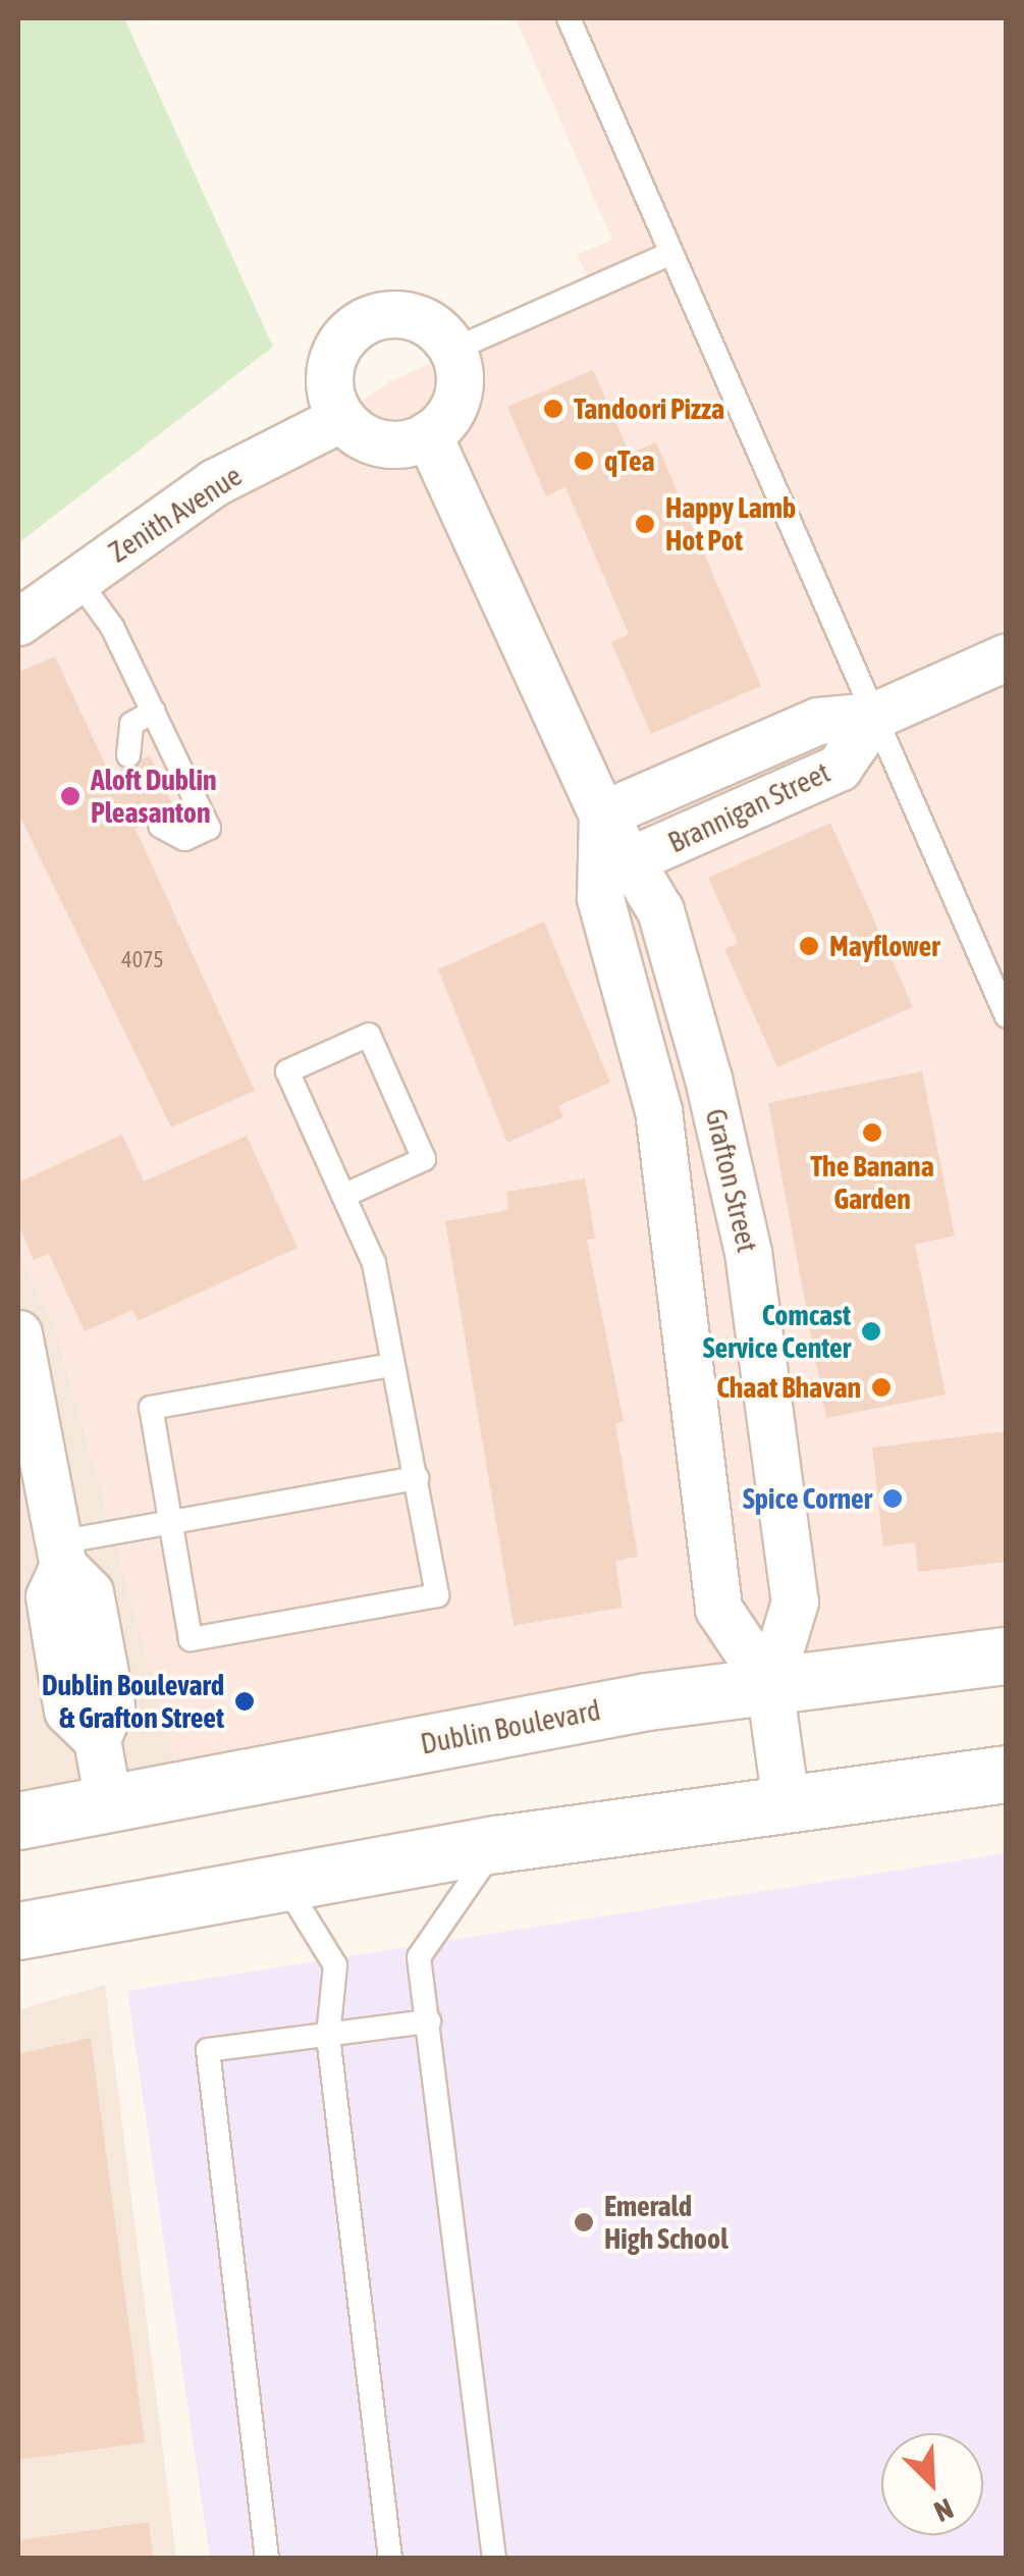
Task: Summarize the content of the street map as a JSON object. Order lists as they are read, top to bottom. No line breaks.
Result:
{"streets":{"main road":["Dublin Boulevard"],"street":["Zenith Avenue","Brannigan Street","Grafton Street"]},"crossings":[["Zenith Avenue","Grafton Street"],["Brannigan Street","Grafton Street"],["Grafton Street","Dublin Boulevard"]],"places":["Tandoori Pizza","qTea","Happy Lamb Hot Pot","Aloft Dublin Pleasanton","Mayflower","The Banana Garden","Comcast Service Center","Chaat Bhavan","Spice Corner","Dublin Boulevard & Grafton Street","Emerald High School"],"house_numbers":["4075"],"north":"bottom right"}
